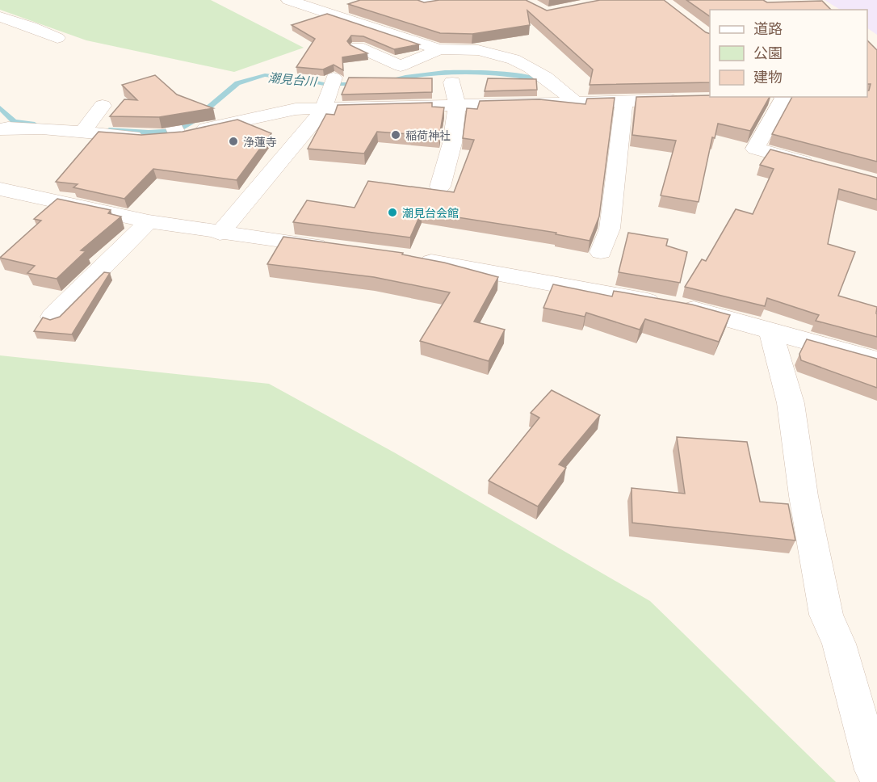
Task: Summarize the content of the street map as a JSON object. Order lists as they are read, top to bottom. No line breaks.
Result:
{"water":["潮見台川"],"places":["稲荷神社","浄蓮寺","潮見台会館"],"legend":["道路","公園","建物"]}
